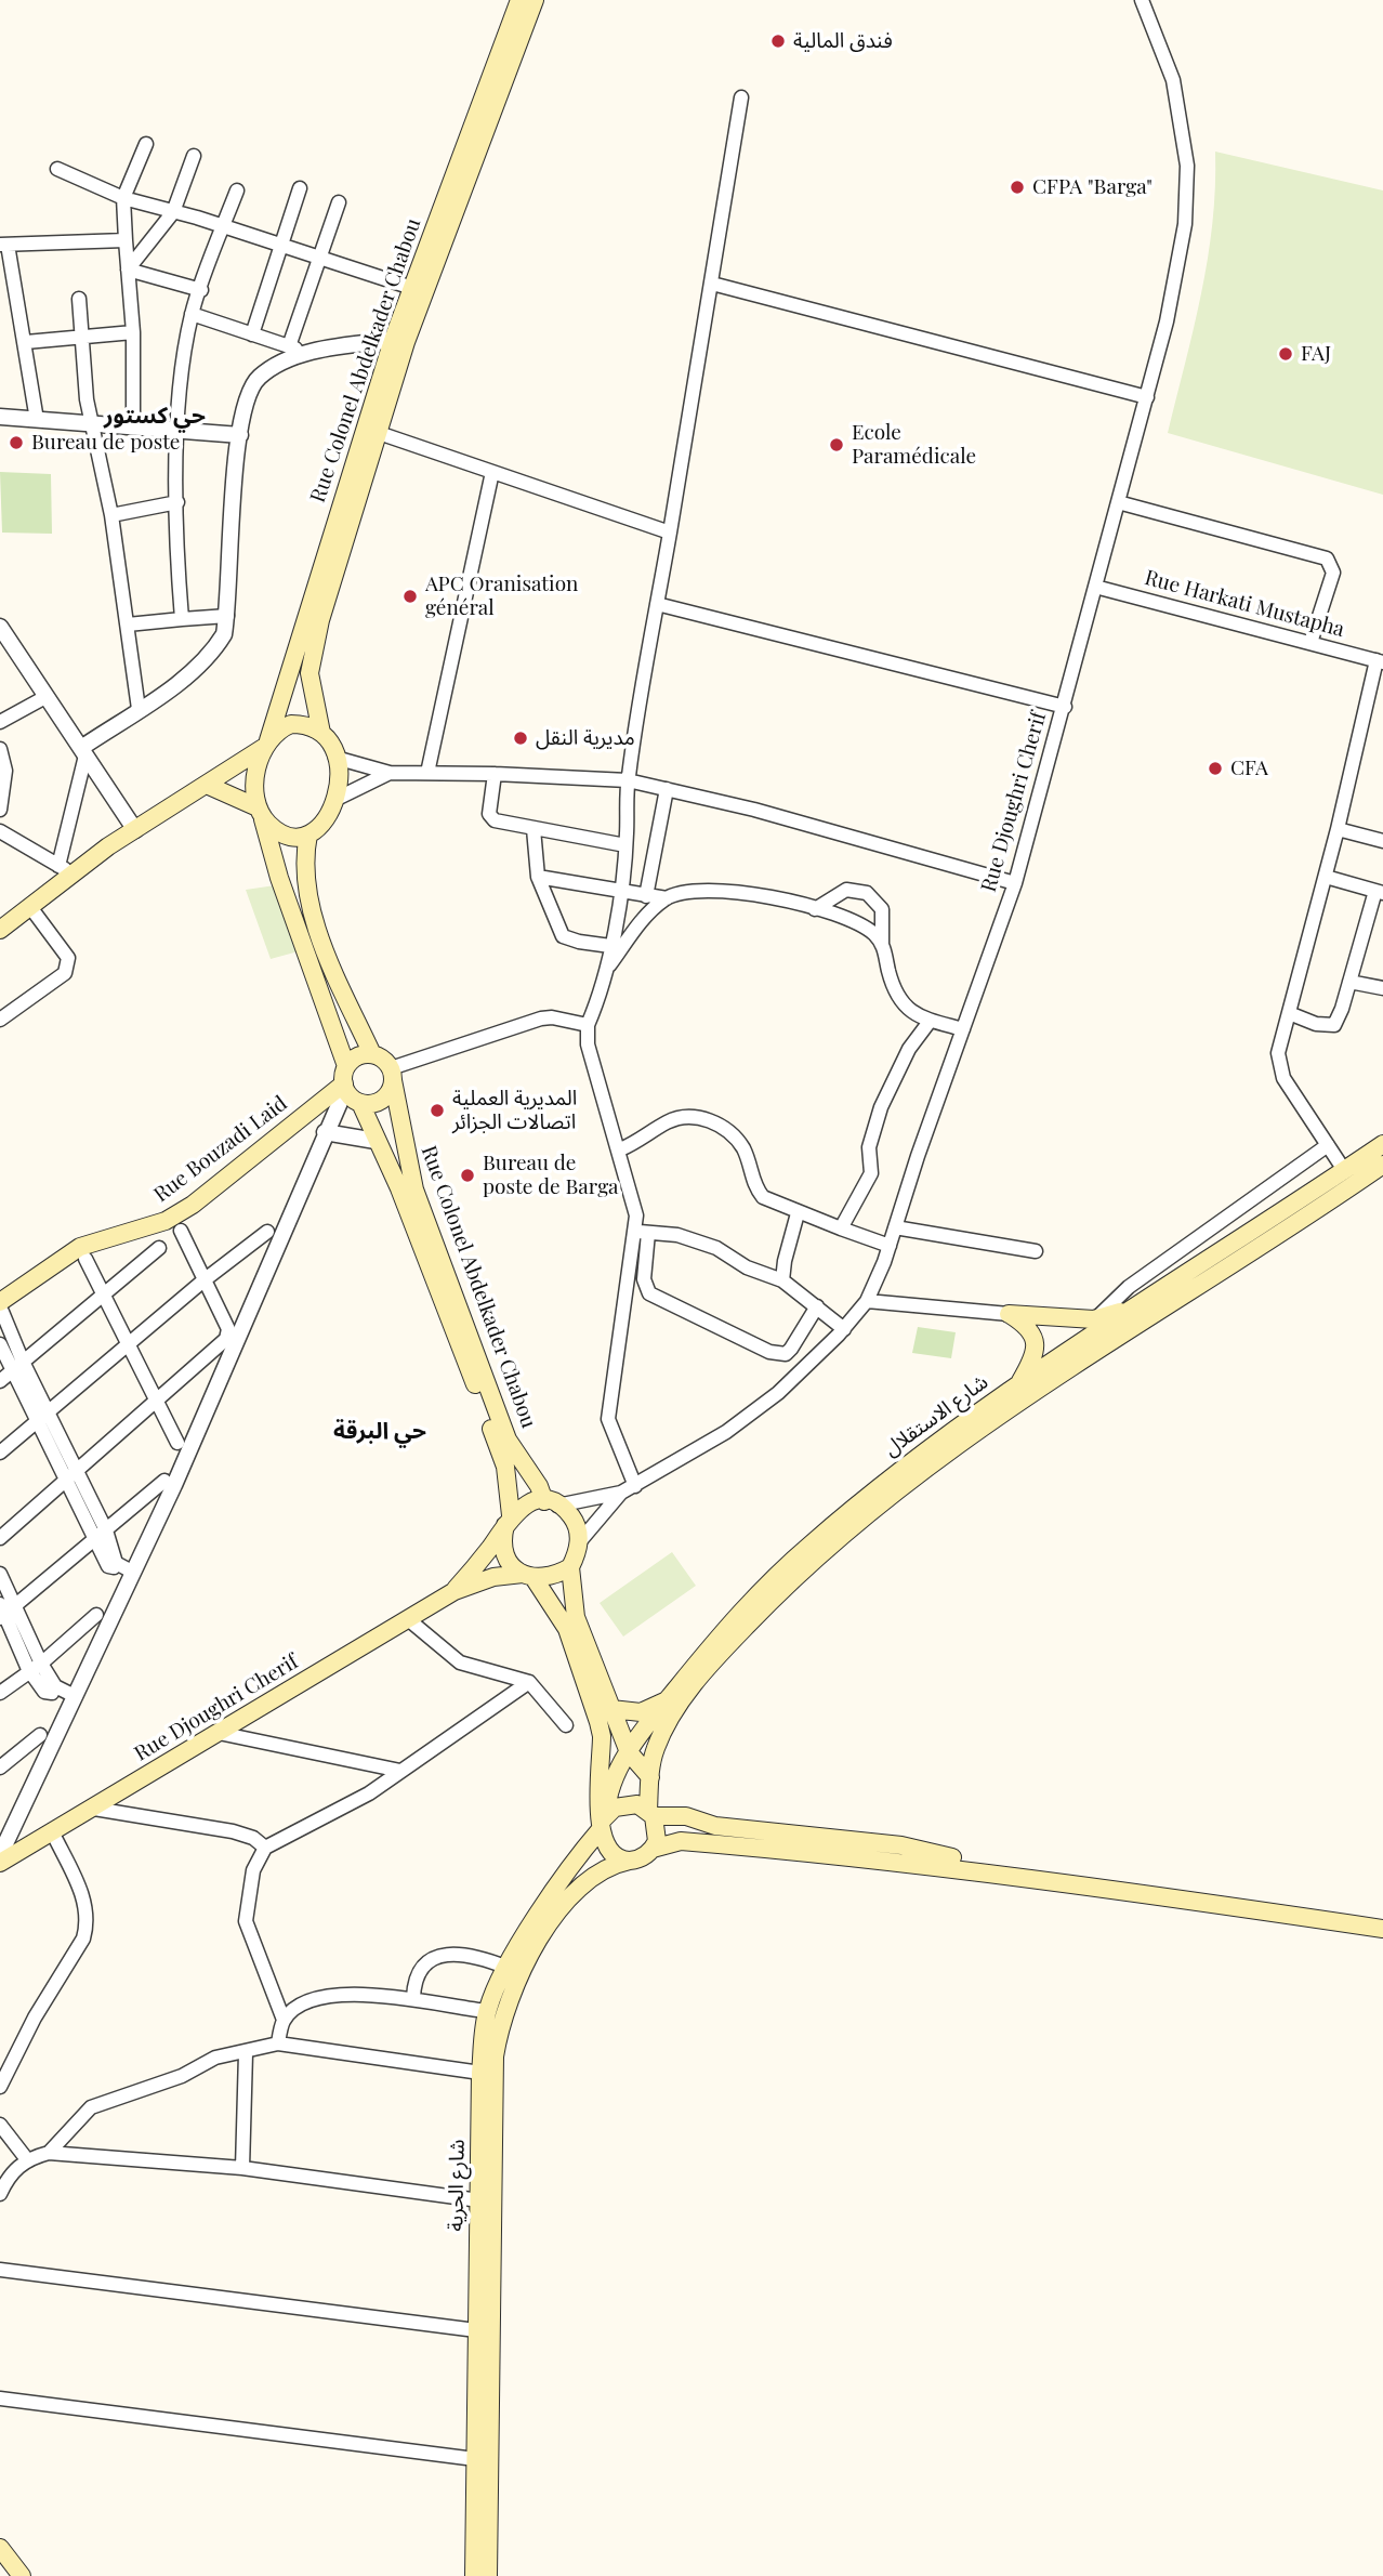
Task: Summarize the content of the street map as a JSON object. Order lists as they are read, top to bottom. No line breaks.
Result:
{"streets":{"main road":["Rue Colonel Abdelkader Chabou","Rue Djoughri Cherif","Rue Bouzadi Laid","شارع الاستقلال","شارع الحرية"],"street":["Rue Harkati Mustapha"]},"crossings":[["Rue Colonel Abdelkader Chabou","Rue Bouzadi Laid"],["Rue Harkati Mustapha","Rue Djoughri Cherif"],["شارع الاستقلال","شارع الحرية"]],"districts":["حي كستور","حي البرقة"],"places":["فندق المالية","CFPA \"Barga\"","FAJ","Bureau de poste","Ecole Paramédicale","APC Oranisation général","مديرية النقل","CFA","المديرية العملية اتصالات الجزائر","Bureau de poste de Barga"]}
